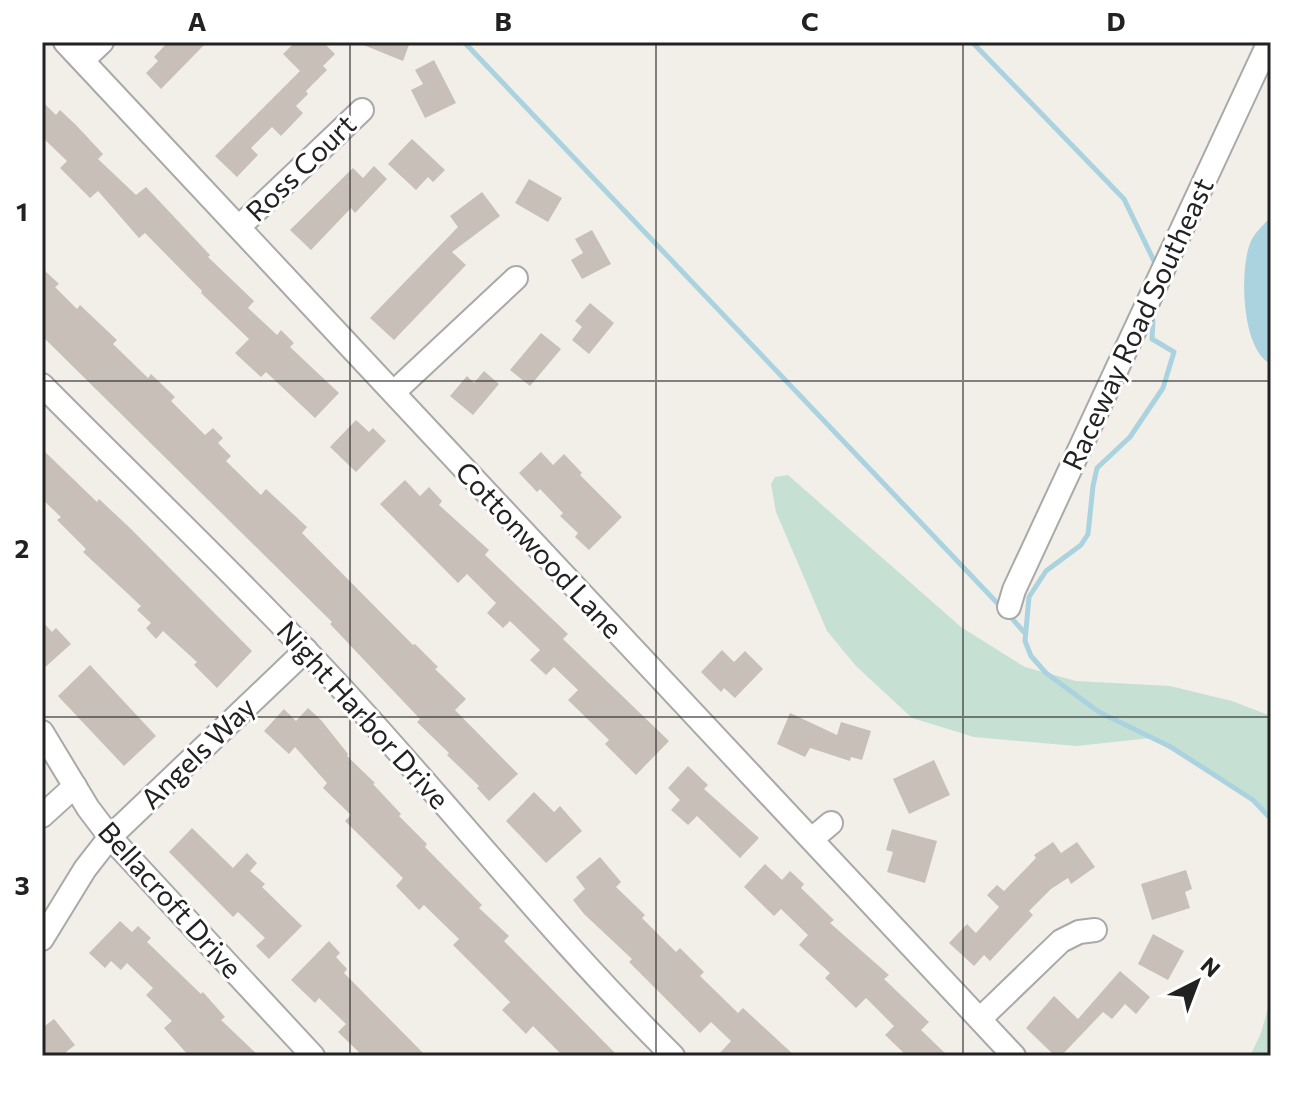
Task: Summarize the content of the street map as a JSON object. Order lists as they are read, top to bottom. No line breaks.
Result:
{"streets":{"street":["Ross Court","Raceway Road Southeast","Cottonwood Lane","Night Harbor Drive","Angels Way","Bellacroft Drive"]},"crossings":[["Ross Court","Cottonwood Lane"],["Night Harbor Drive","Angels Way"],["Angels Way","Bellacroft Drive"]],"north":"top right","grid":{"columns":["A","B","C","D"],"rows":["1","2","3"]}}
